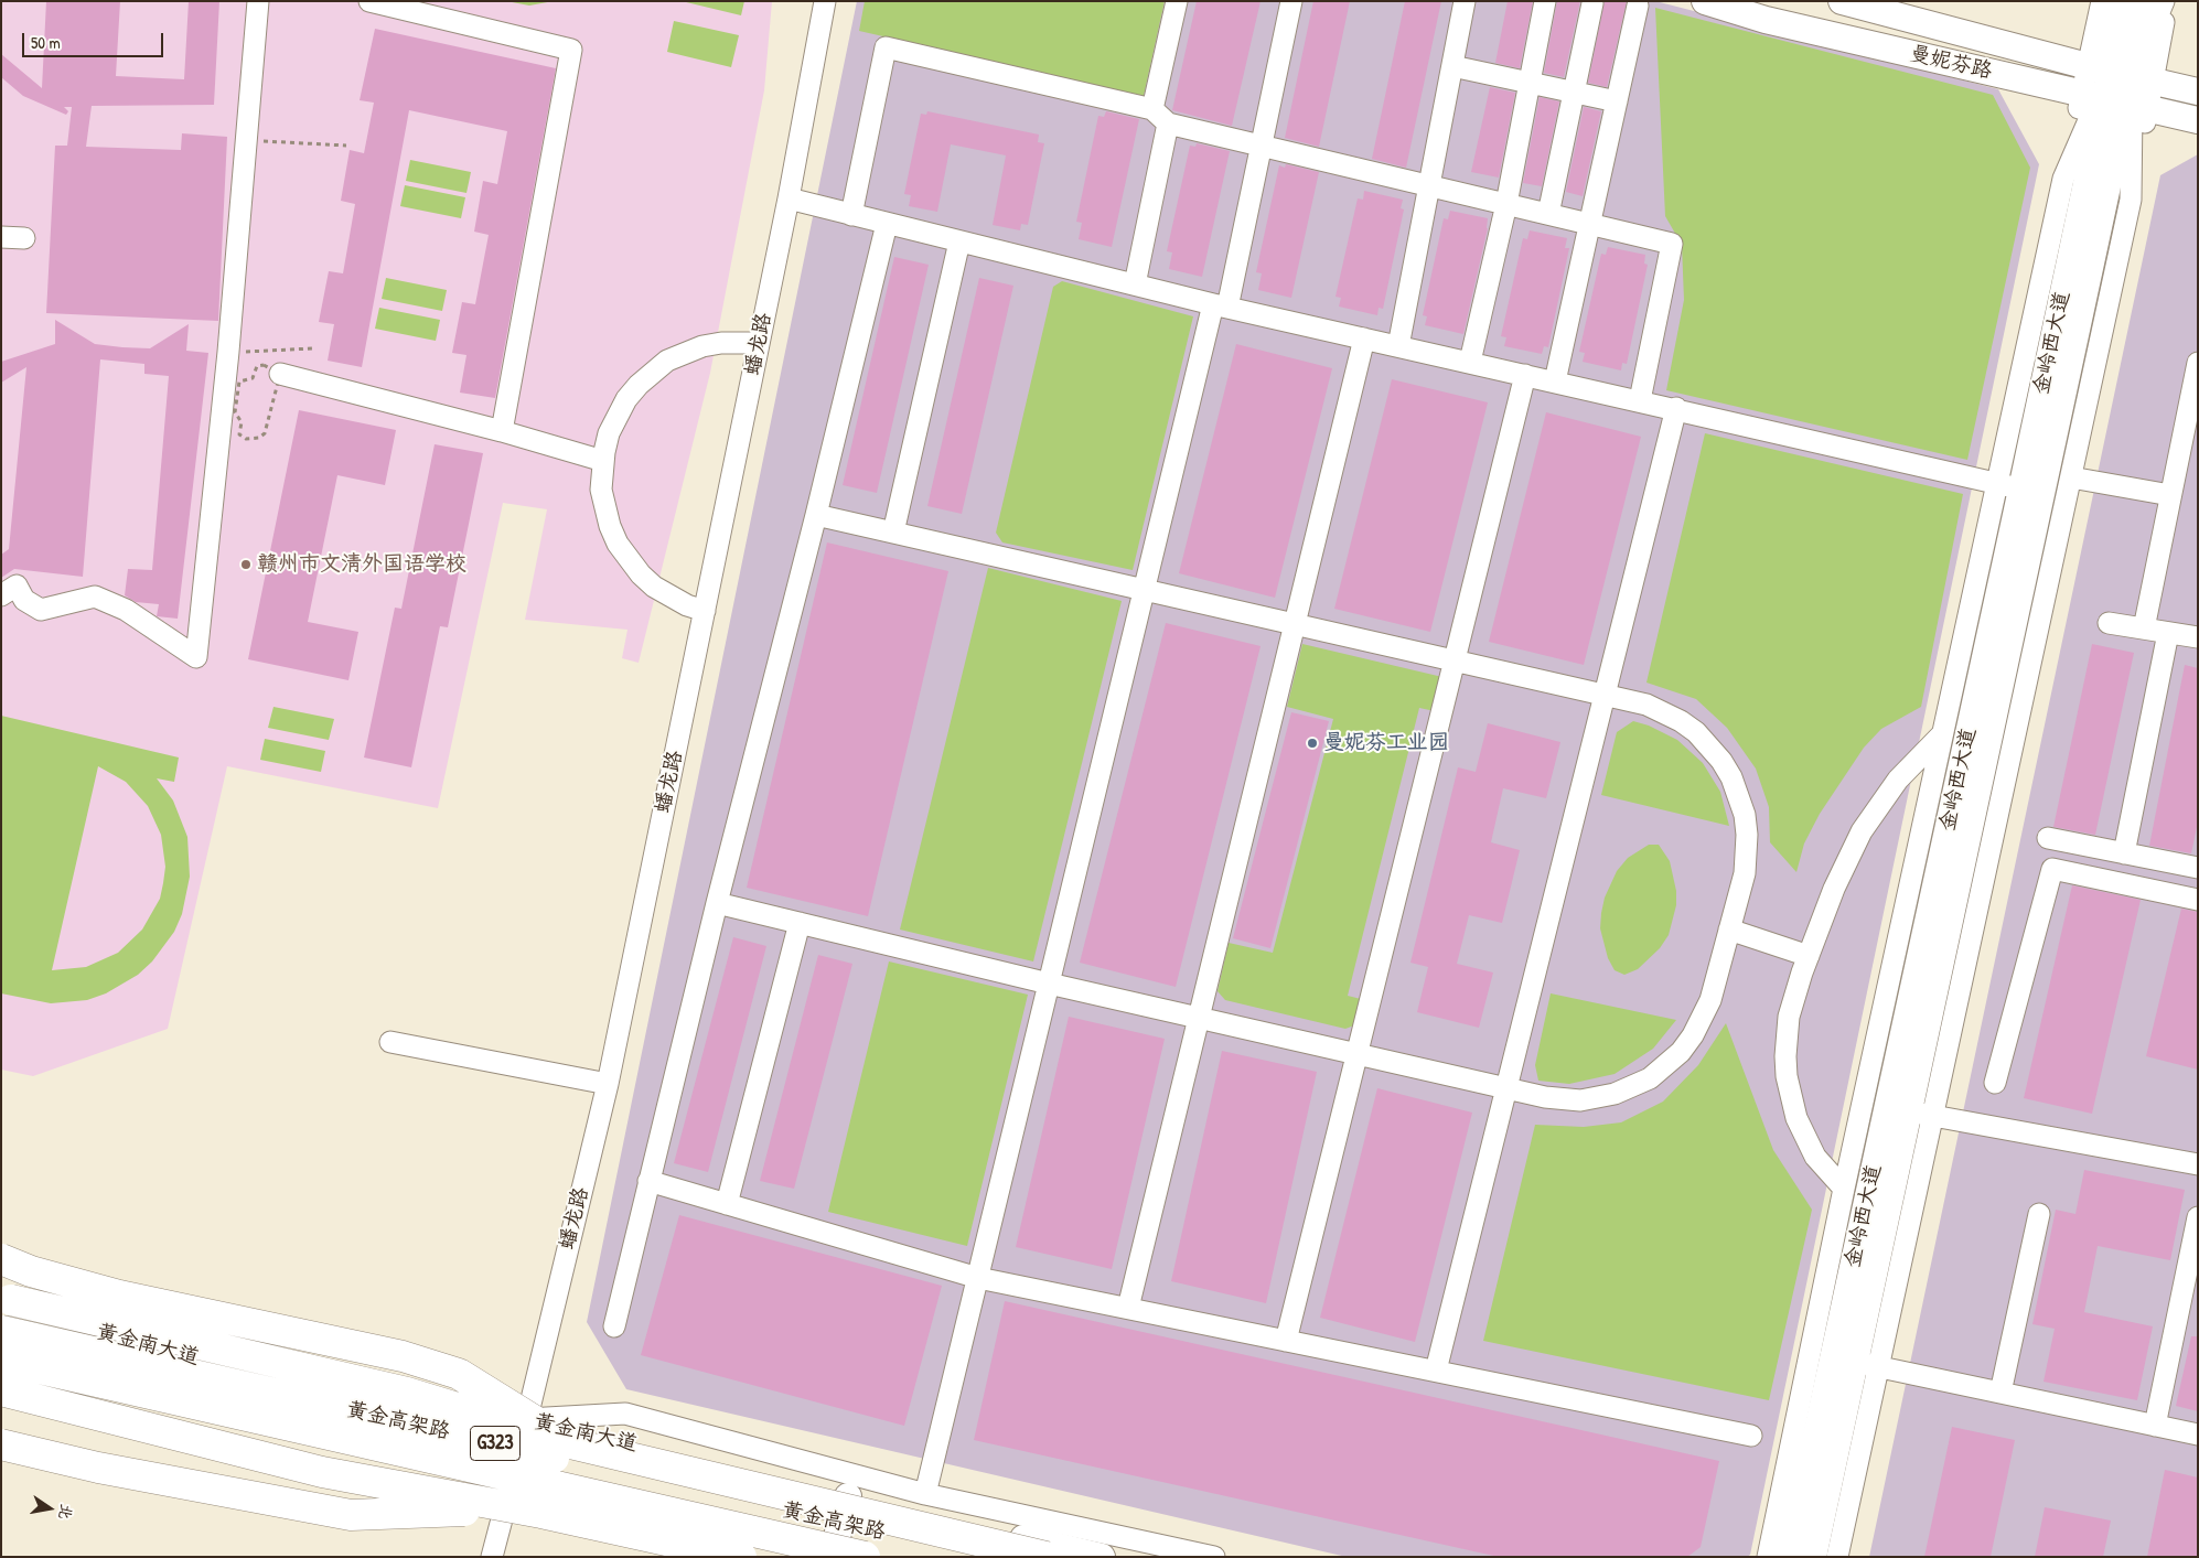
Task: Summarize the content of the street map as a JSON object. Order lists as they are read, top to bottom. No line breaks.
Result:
{"streets":{"highway":["黄金高架路","G323"],"main road":["曼妮芬路","金岭西大道","黄金南大道"],"street":["蟠龙路"]},"crossings":[["曼妮芬路","金岭西大道"],["蟠龙路","黄金南大道"]],"places":["赣州市文清外国语学校","曼妮芬工业园"],"scale_bar":"50 m","north":"right"}
